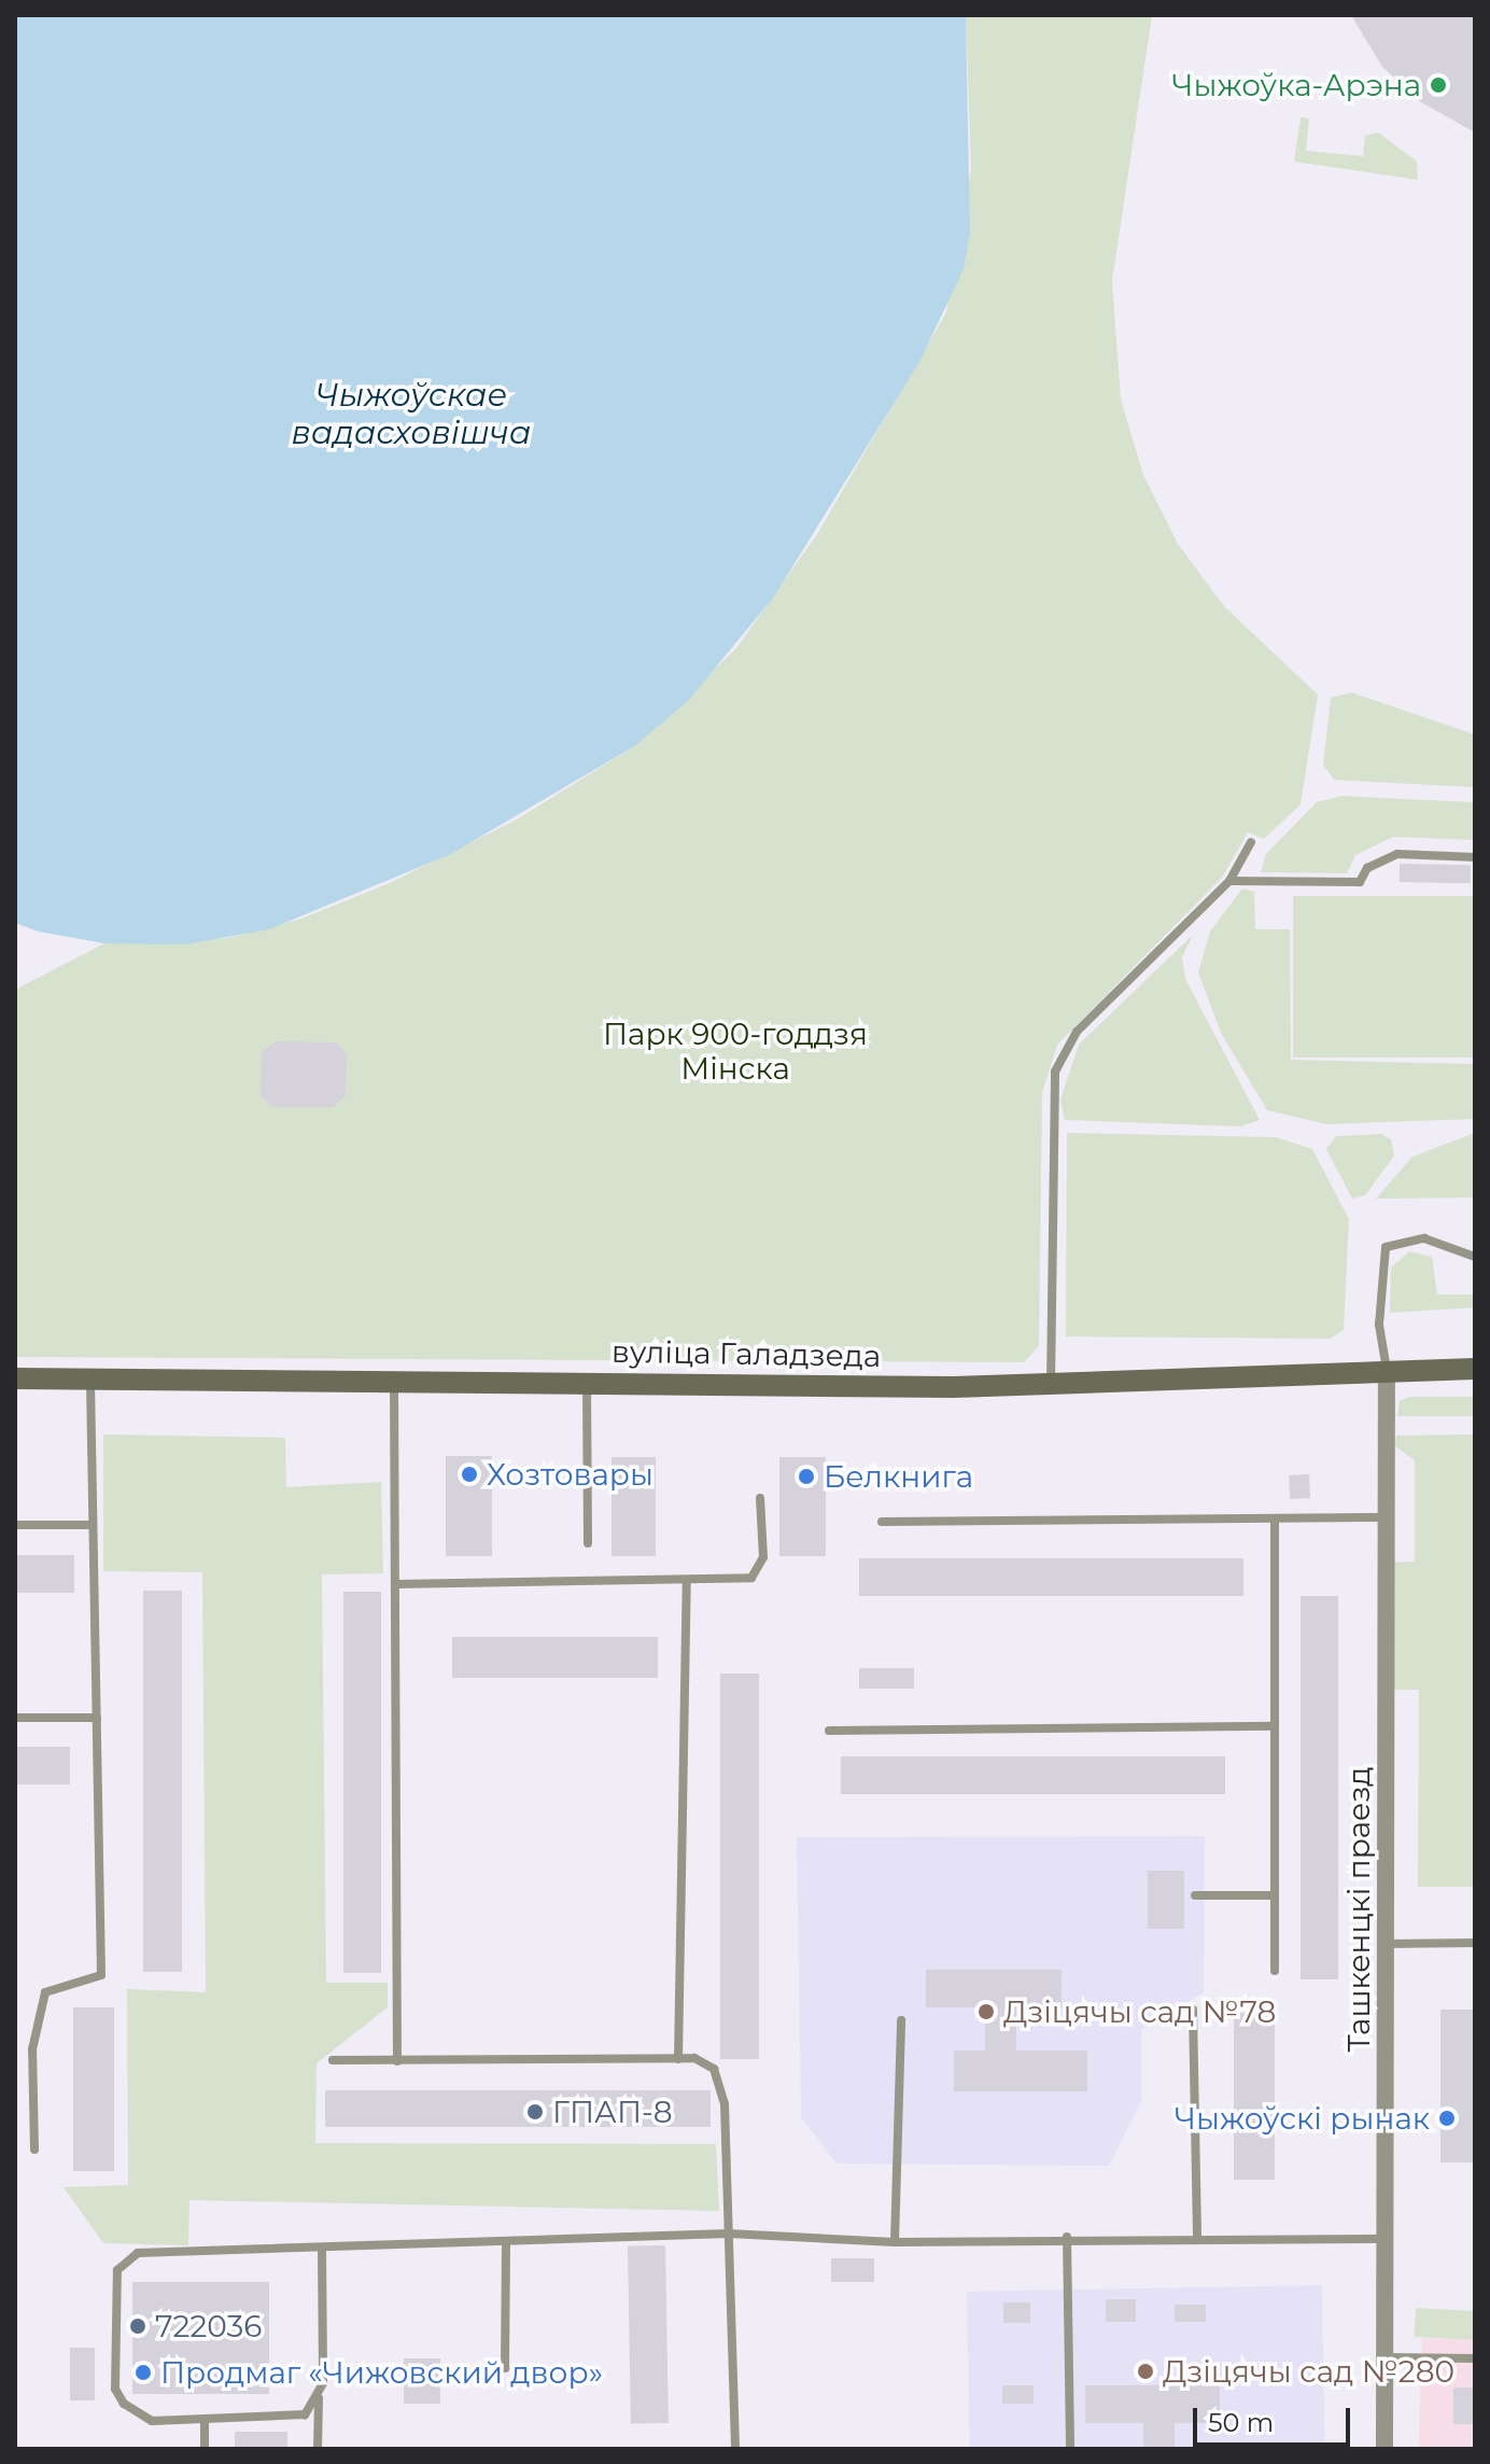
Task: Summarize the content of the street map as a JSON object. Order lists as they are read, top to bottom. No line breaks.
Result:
{"streets":{"street":["вуліца Галадзеда","Ташкенцкі праезд"]},"crossings":[["вуліца Галадзеда","Ташкенцкі праезд"]],"water":["Чыжоўскае вадасховішча"],"parks":["Парк 900-годдзя Мінска"],"places":["Чыжоўка-Арэна","Хозтовары","Белкнига","Дзіцячы сад №78","ГПАП-8","Чыжоўскі рынак","722036","Дзіцячы сад №280","Продмаг «Чижовский двор»"],"scale_bar":"50 m"}
